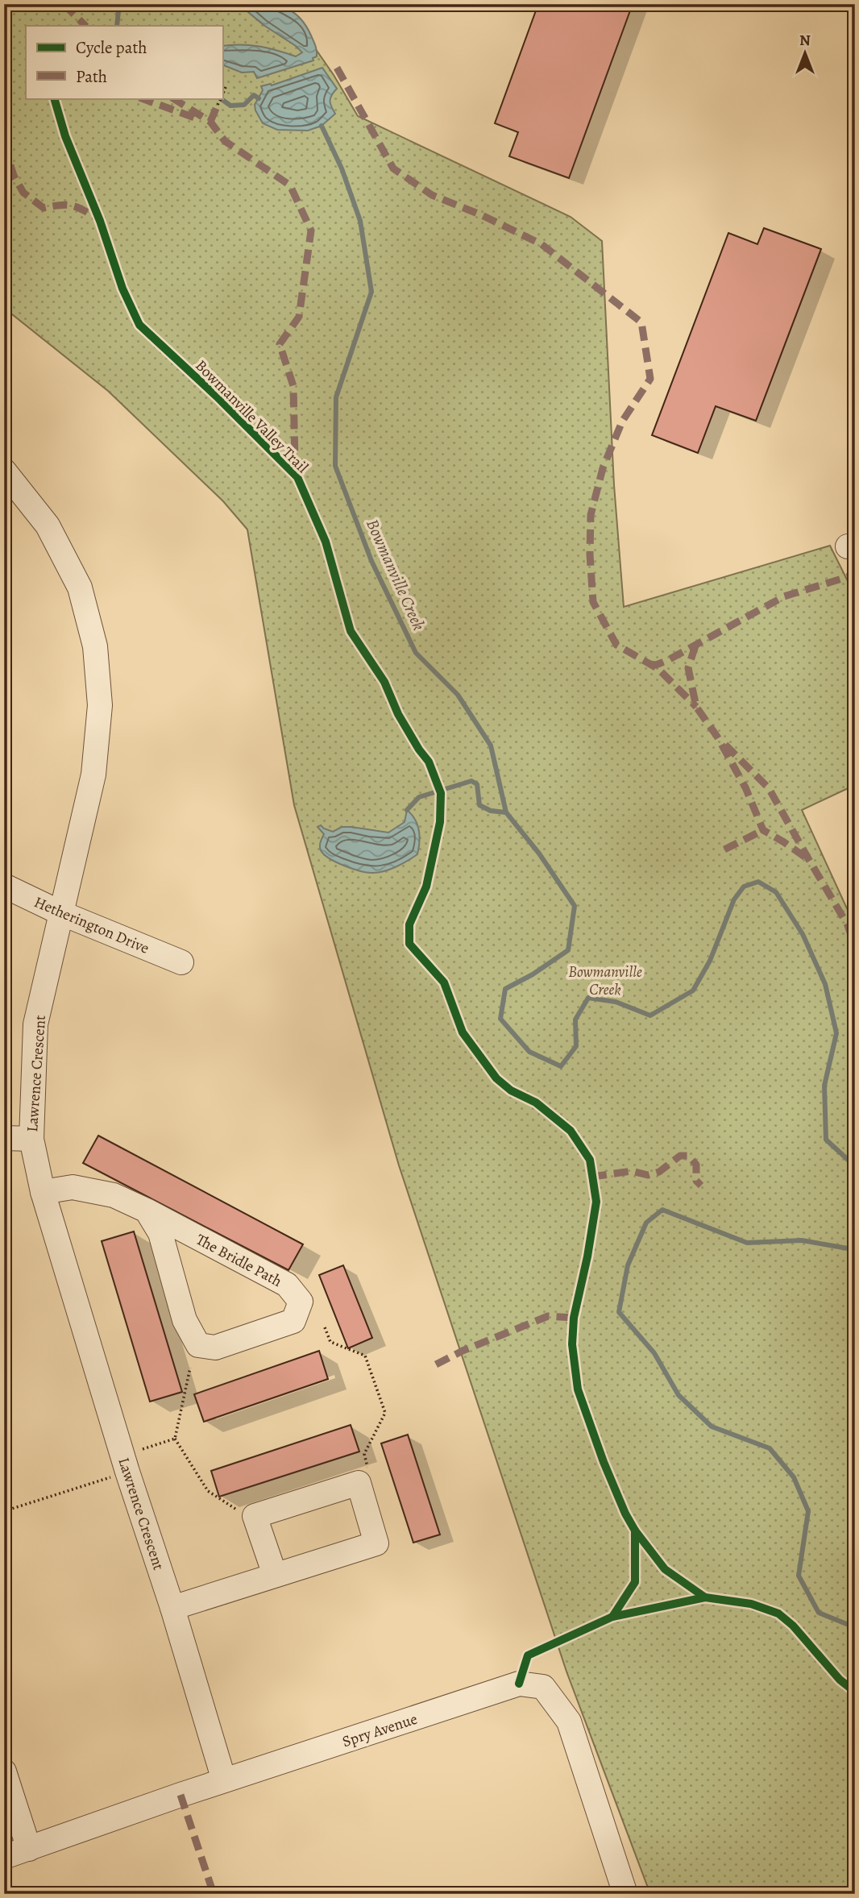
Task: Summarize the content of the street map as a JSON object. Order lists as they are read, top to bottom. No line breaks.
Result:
{"streets":{"street":["Hetherington Drive","Lawrence Crescent","The Bridle Path","Spry Avenue"],"cycle path":["Bowmanville Valley Trail"]},"crossings":[["Hetherington Drive","Lawrence Crescent"],["Lawrence Crescent","The Bridle Path"],["Lawrence Crescent","Spry Avenue"]],"water":["Bowmanville Creek"],"parks":["Bowmanville Creek"],"legend":["Cycle path","Path"],"north":"top"}
